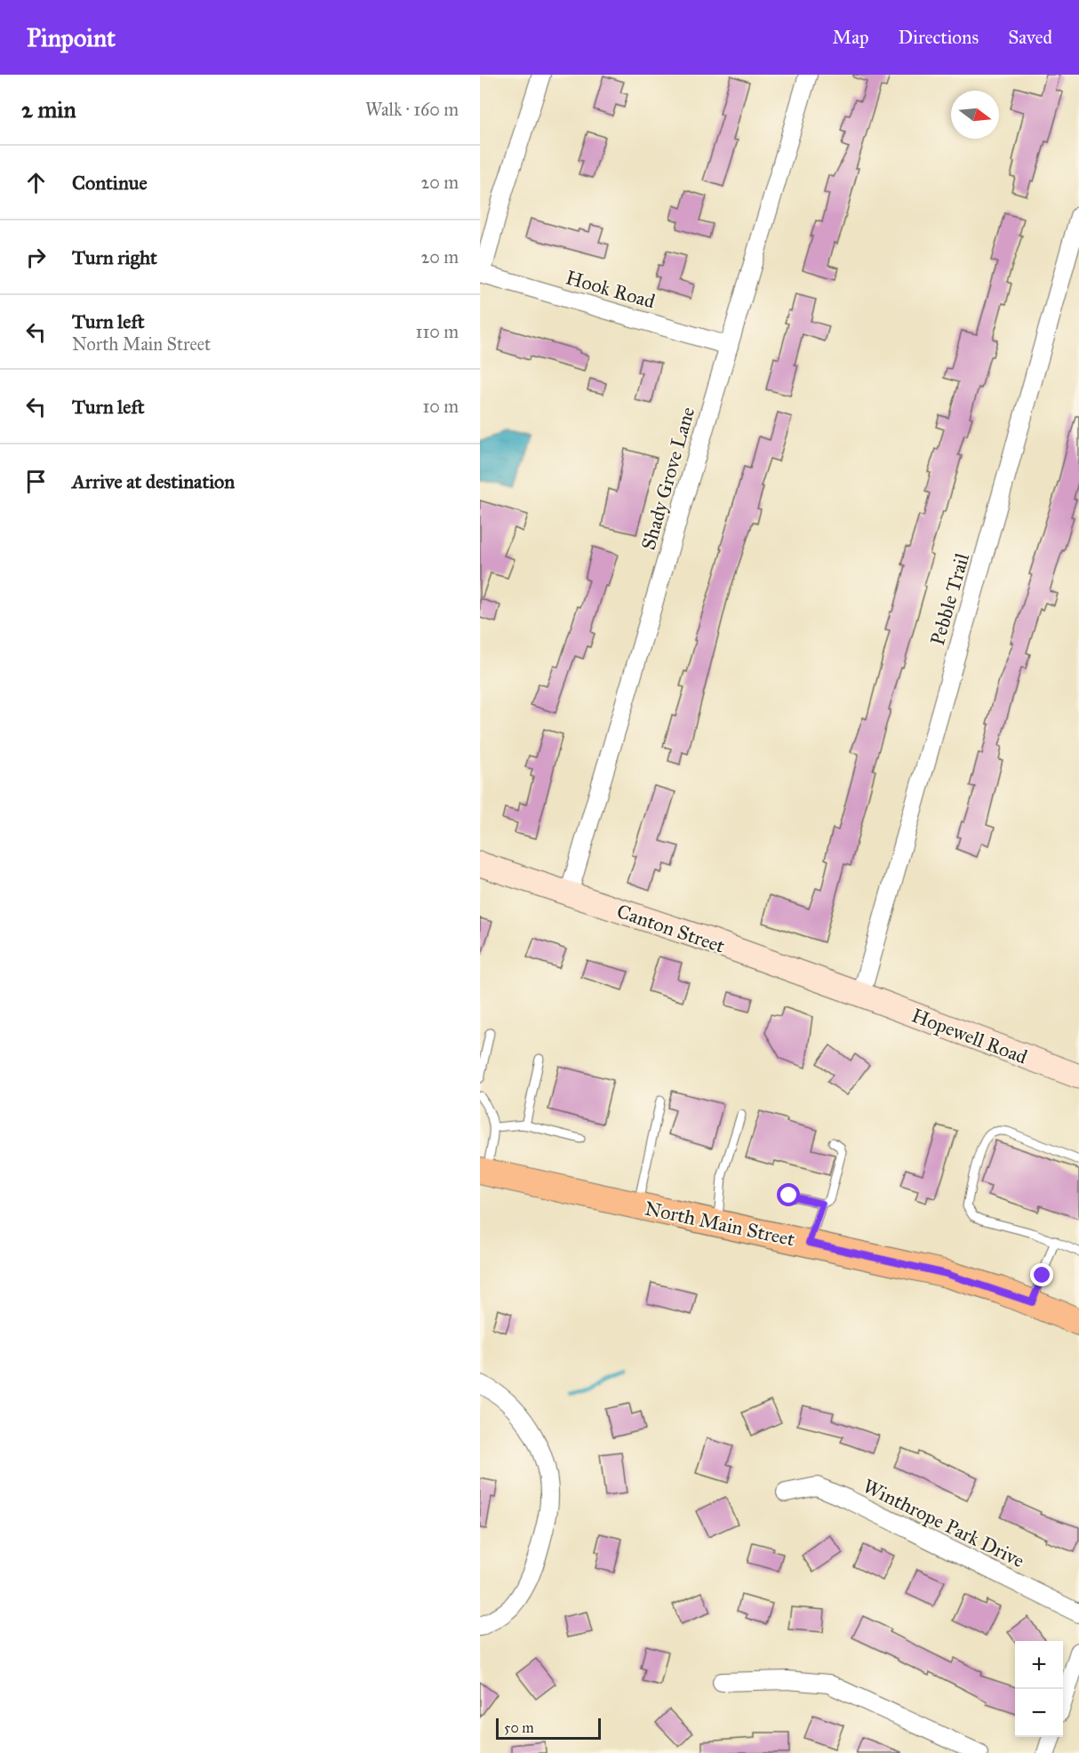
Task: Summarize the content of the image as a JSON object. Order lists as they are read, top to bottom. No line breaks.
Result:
{"streets":{"main road":["North Main Street"],"street":["Hook Road","Shady Grove Lane","Pebble Trail","Canton Street","Hopewell Road","Winthrope Park Drive"]},"crossings":[["Hook Road","Shady Grove Lane"],["Shady Grove Lane","Canton Street"],["Pebble Trail","Canton Street"],["Pebble Trail","Hopewell Road"],["Canton Street","Hopewell Road"]],"scale_bar":"50 m","north":"right","page":{"header":"Pinpoint","nav":["Map","Directions","Saved"],"heading":["2 min","Walk · 160 m"],"list":[["Continue","20 m"],["Turn right","20 m"],["Turn left","North Main Street","110 m"],["Turn left","10 m"],"Arrive at destination"],"map_buttons":["+","−"],"scale":"50 m"}}
